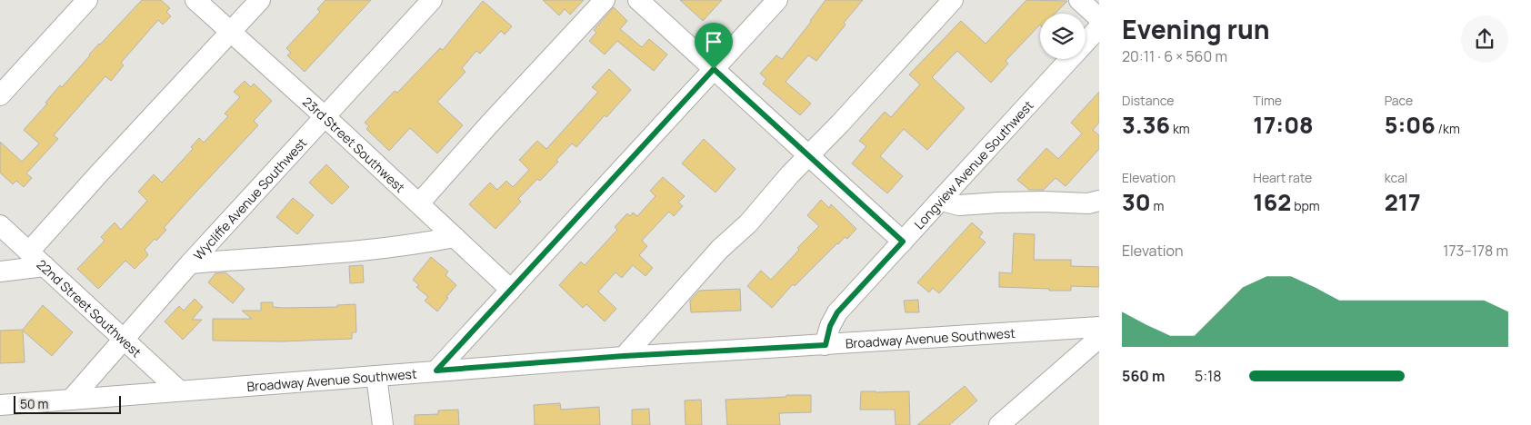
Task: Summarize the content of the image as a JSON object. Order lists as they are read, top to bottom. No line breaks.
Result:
{"streets":{"street":["23rd Street Southwest","Longview Avenue Southwest","Wycliffe Avenue Southwest","22nd Street Southwest","Broadway Avenue Southwest"]},"crossings":[["23rd Street Southwest","Wycliffe Avenue Southwest"],["Longview Avenue Southwest","Broadway Avenue Southwest"],["Wycliffe Avenue Southwest","22nd Street Southwest"],["Wycliffe Avenue Southwest","Broadway Avenue Southwest"],["22nd Street Southwest","Broadway Avenue Southwest"]],"scale_bar":"50 m","page":{"heading":["Evening run","20:11 · 6 × 560 m"],"stats":[["Distance","3.36 km"],["Time","17:08"],["Pace","5:06 /km"],["Elevation","30 m"],["Heart rate","162 bpm"],["kcal","217"]],"chart":["Elevation","173–178 m"],"list":[{"name":"560 m","note":"5:18"}],"scale":"50 m"}}
